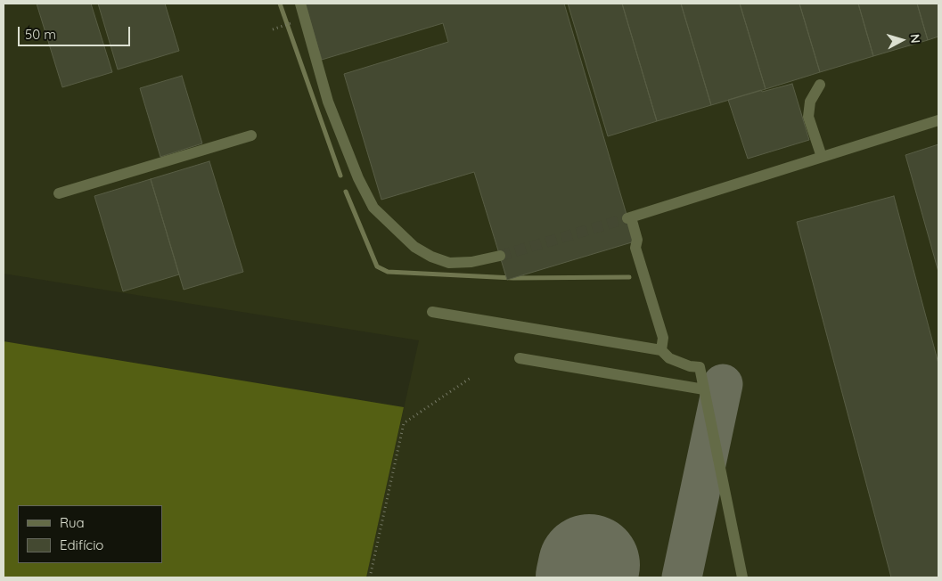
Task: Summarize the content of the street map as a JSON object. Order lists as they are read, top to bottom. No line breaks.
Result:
{"legend":["Rua","Edifício"],"scale_bar":"50 m","north":"right"}
